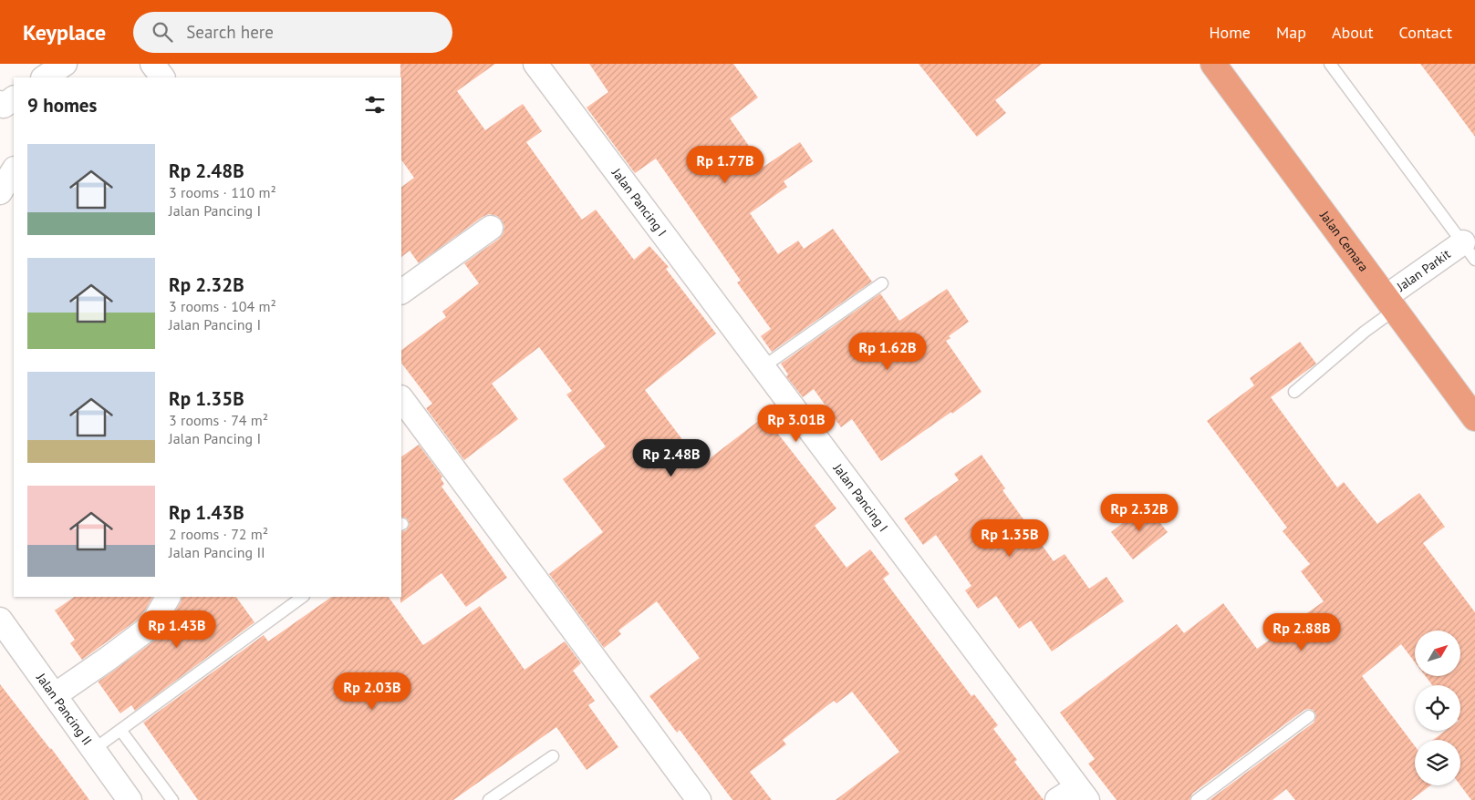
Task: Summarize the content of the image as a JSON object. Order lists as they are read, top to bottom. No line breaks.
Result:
{"streets":{"highway":["Jalan Cemara"],"street":["Jalan Pancing I","Jalan Parkit","Jalan Pancing II"]},"crossings":[["Jalan Cemara","Jalan Parkit"]],"north":"top right","page":{"header":"Keyplace","search":"Search here","nav":["Home","Map","About","Contact"],"heading":"9 homes","list":[{"name":"Rp 2.48B","note":"3 rooms · 110 m² · Jalan Pancing I"},{"name":"Rp 2.32B","note":"3 rooms · 104 m² · Jalan Pancing I"},{"name":"Rp 1.35B","note":"3 rooms · 74 m² · Jalan Pancing I"},{"name":"Rp 1.43B","note":"2 rooms · 72 m² · Jalan Pancing II"}],"price":["Rp 1.77B","Rp 1.62B","Rp 3.01B","Rp 2.48B","Rp 2.32B","Rp 1.35B","Rp 1.43B","Rp 2.88B","Rp 2.03B"]}}
